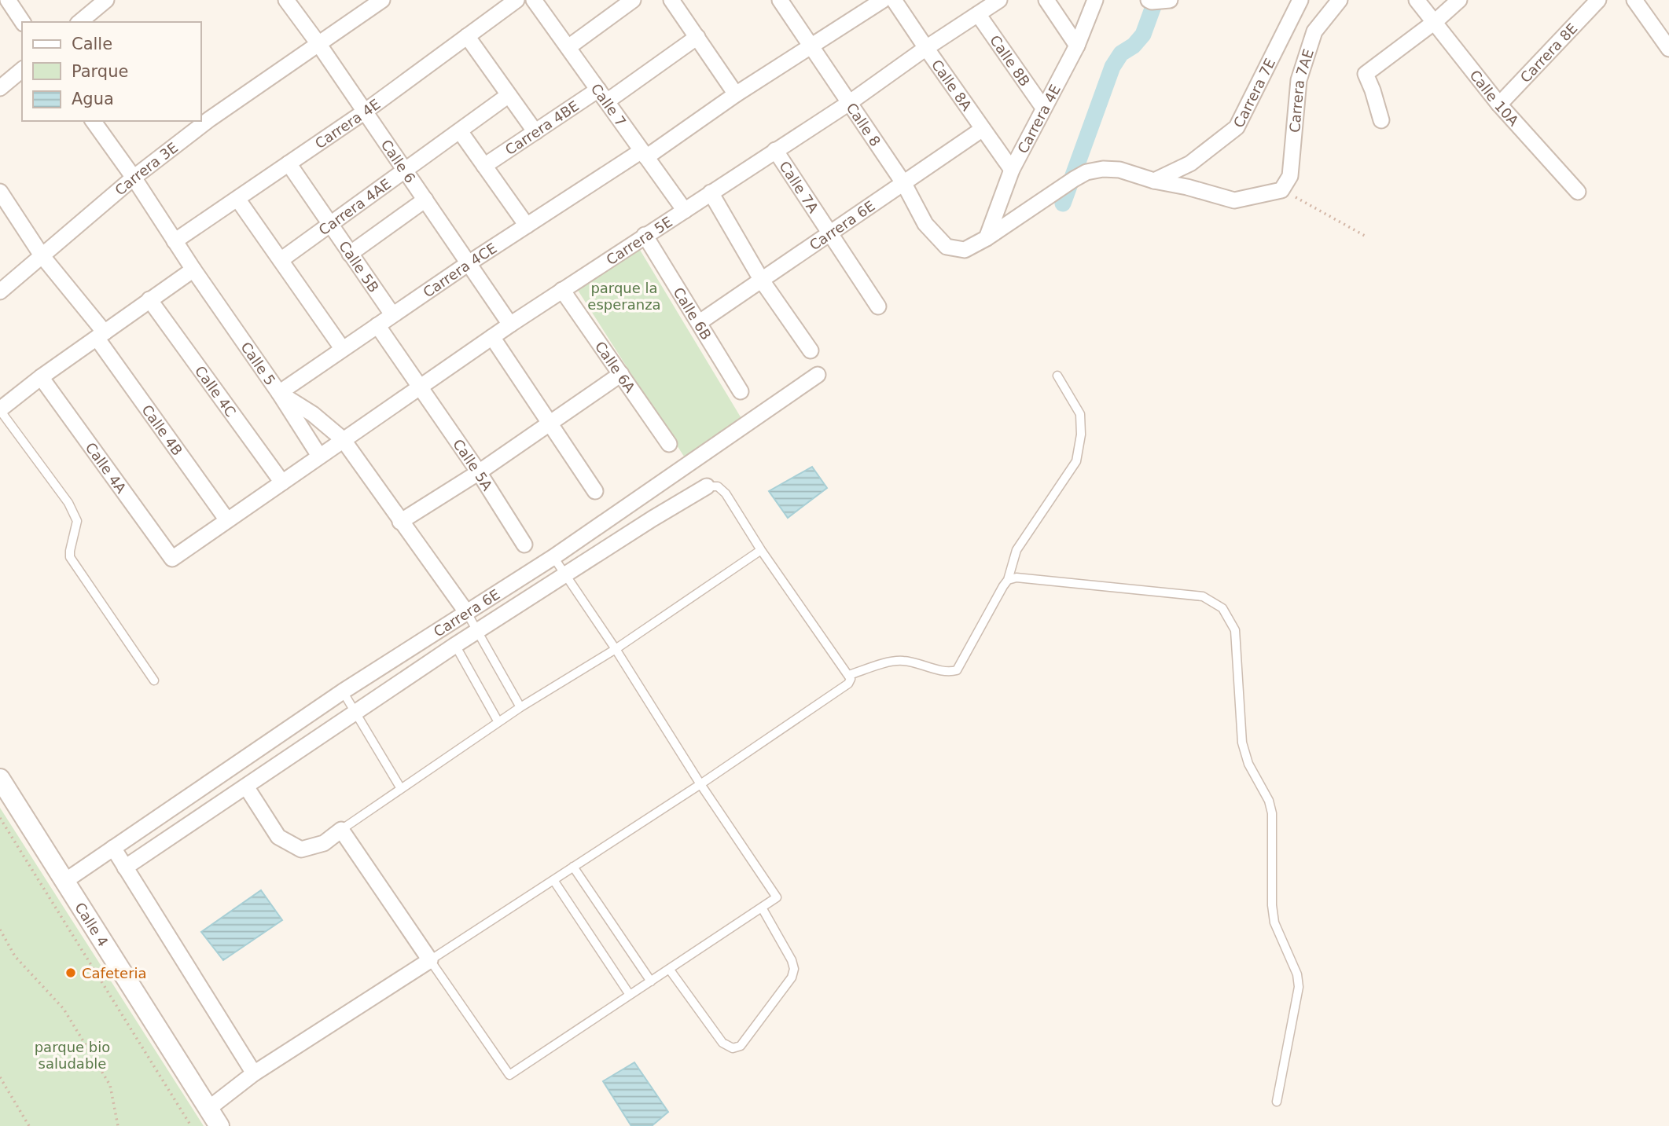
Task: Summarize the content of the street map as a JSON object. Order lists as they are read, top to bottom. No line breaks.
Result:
{"streets":{"street":["Carrera 8E","Calle 8B","Calle 8A","Carrera 7AE","Carrera 7E","Calle 10A","Calle 7","Carrera 4E","Calle 8","Carrera 4BE","Calle 6","Carrera 3E","Calle 7A","Carrera 4AE","Carrera 6E","Carrera 5E","Calle 5B","Carrera 4CE","Calle 6B","Calle 5","Calle 6A","Calle 4C","Calle 4B","Calle 5A","Calle 4A","Calle 4"]},"crossings":[["Carrera 8E","Calle 10A"],["Calle 8B","Carrera 4E"],["Calle 8B","Carrera 5E"],["Calle 8A","Carrera 4E"],["Calle 8A","Carrera 6E"],["Calle 8A","Carrera 5E"],["Calle 7","Carrera 4BE"],["Calle 7","Carrera 5E"],["Calle 7","Carrera 4CE"],["Carrera 4E","Calle 8"],["Carrera 4E","Calle 6"],["Carrera 4E","Calle 5B"],["Carrera 4E","Calle 5"],["Calle 8","Carrera 6E"],["Calle 8","Carrera 5E"],["Calle 8","Carrera 4CE"],["Calle 6","Carrera 3E"],["Calle 6","Carrera 4AE"],["Calle 6","Carrera 5E"],["Calle 6","Carrera 4CE"],["Carrera 3E","Calle 5"],["Carrera 3E","Calle 4B"],["Calle 7A","Carrera 6E"],["Calle 7A","Carrera 5E"],["Carrera 4AE","Calle 5B"],["Carrera 6E","Calle 6B"],["Carrera 6E","Calle 5"],["Carrera 6E","Calle 4"],["Carrera 5E","Calle 6B"],["Carrera 5E","Calle 5"],["Carrera 5E","Calle 6A"],["Carrera 5E","Calle 4C"],["Carrera 5E","Calle 4B"],["Carrera 5E","Calle 5A"],["Carrera 5E","Calle 4A"],["Calle 5B","Carrera 4CE"],["Carrera 4CE","Calle 5"],["Carrera 4CE","Calle 5A"]],"parks":["parque la esperanza","parque bio saludable"],"places":["Cafeteria"],"legend":["Calle","Parque","Agua"]}
